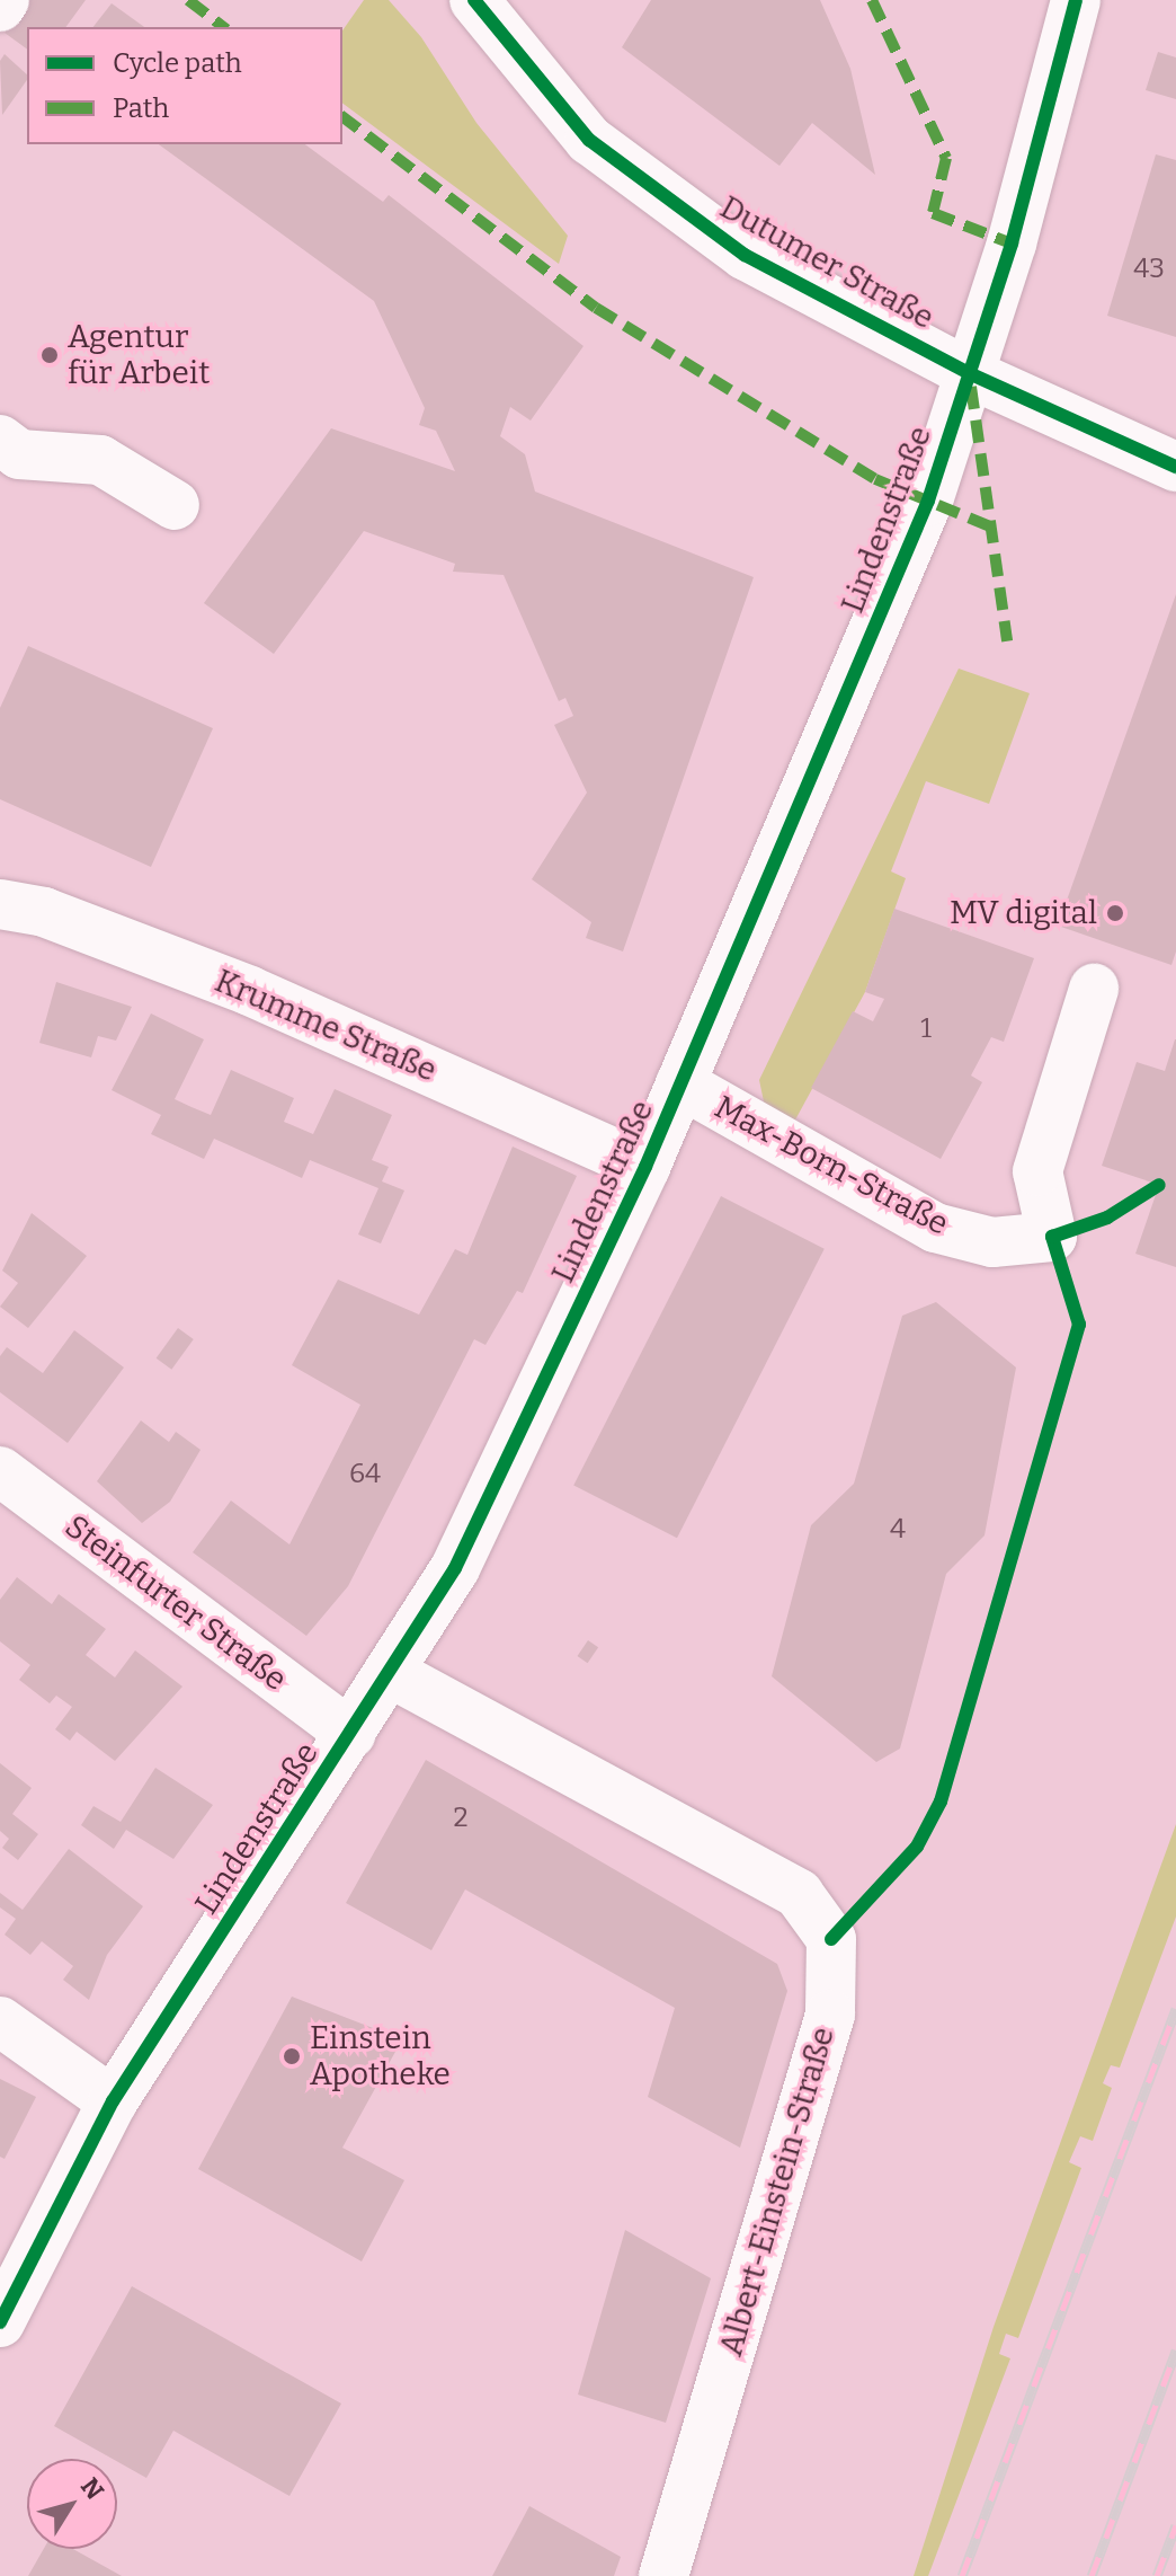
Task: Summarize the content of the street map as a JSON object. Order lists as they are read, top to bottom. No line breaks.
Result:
{"streets":{"street":["Dutumer Straße","Lindenstraße","Krumme Straße","Max-Born-Straße","Steinfurter Straße","Albert-Einstein-Straße"]},"crossings":[["Dutumer Straße","Lindenstraße"],["Lindenstraße","Krumme Straße"],["Lindenstraße","Max-Born-Straße"],["Lindenstraße","Steinfurter Straße"],["Lindenstraße","Albert-Einstein-Straße"]],"places":["Agentur für Arbeit","MV digital","Einstein Apotheke"],"house_numbers":["43","1","64","4","2"],"legend":["Cycle path","Path"],"north":"top right"}
